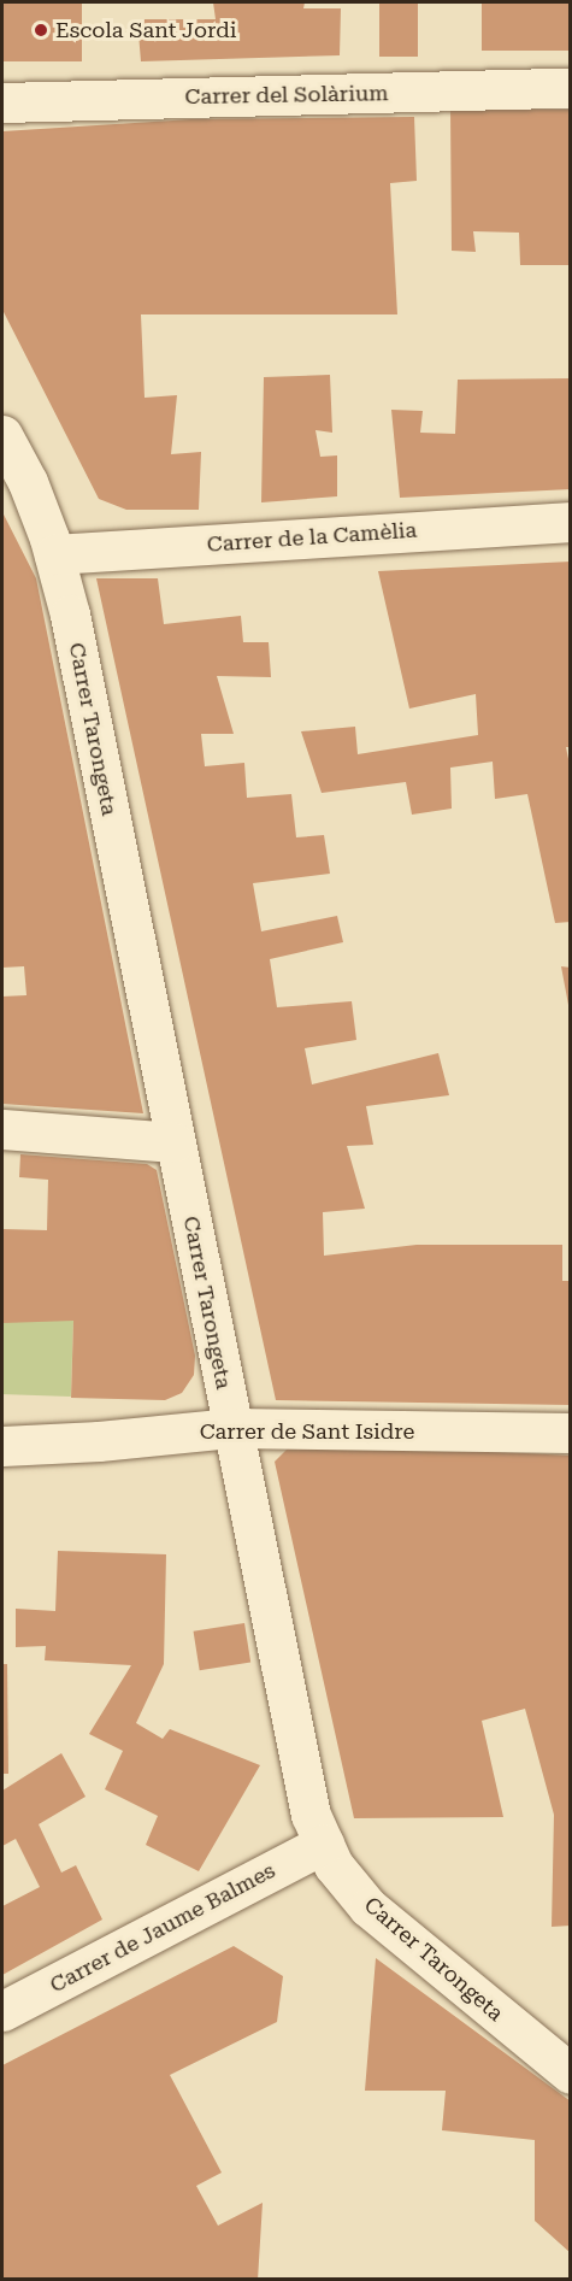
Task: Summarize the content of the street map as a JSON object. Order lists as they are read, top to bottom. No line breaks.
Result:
{"streets":{"street":["Carrer del Solàrium","Carrer de la Camèlia","Carrer Tarongeta","Carrer de Sant Isidre","Carrer de Jaume Balmes"]},"crossings":[["Carrer de la Camèlia","Carrer Tarongeta"],["Carrer Tarongeta","Carrer de Sant Isidre"],["Carrer Tarongeta","Carrer de Jaume Balmes"]],"places":["Escola Sant Jordi"]}
